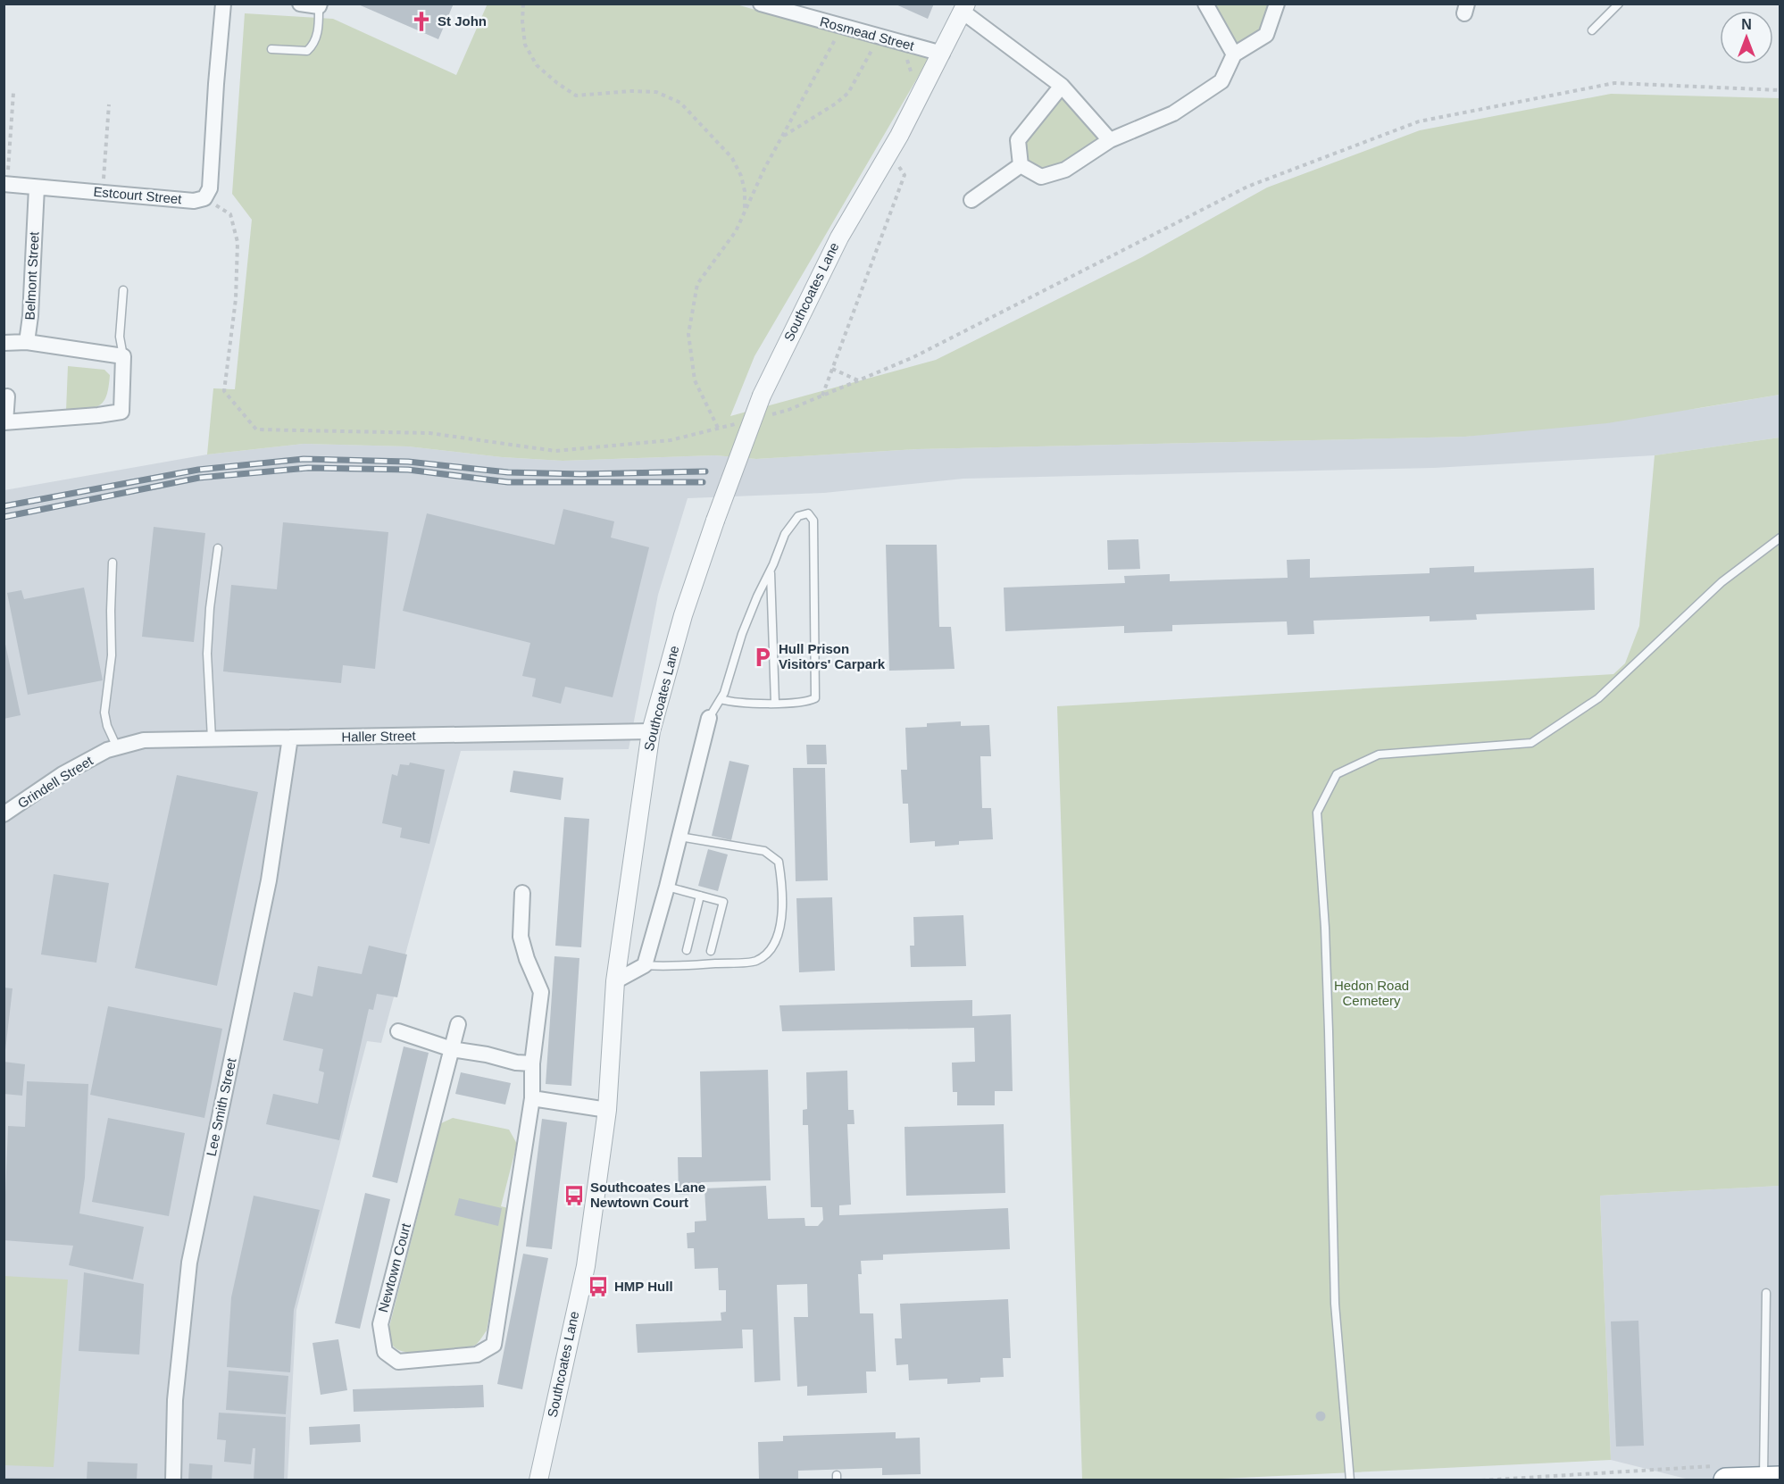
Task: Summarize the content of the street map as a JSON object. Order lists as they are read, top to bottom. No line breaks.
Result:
{"streets":{"street":["Rosmead Street","Estcourt Street","Belmont Street","Southcoates Lane","Haller Street","Grindell Street","Lee Smith Street","Newtown Court"]},"crossings":[["Rosmead Street","Southcoates Lane"],["Estcourt Street","Belmont Street"],["Southcoates Lane","Haller Street"],["Haller Street","Grindell Street"],["Haller Street","Lee Smith Street"]],"parks":["Hedon Road Cemetery"],"places":{"church":["St John"],"parking":["Hull Prison Visitors' Carpark"],"bus stop":["Southcoates Lane Newtown Court","HMP Hull"]},"north":"top"}
